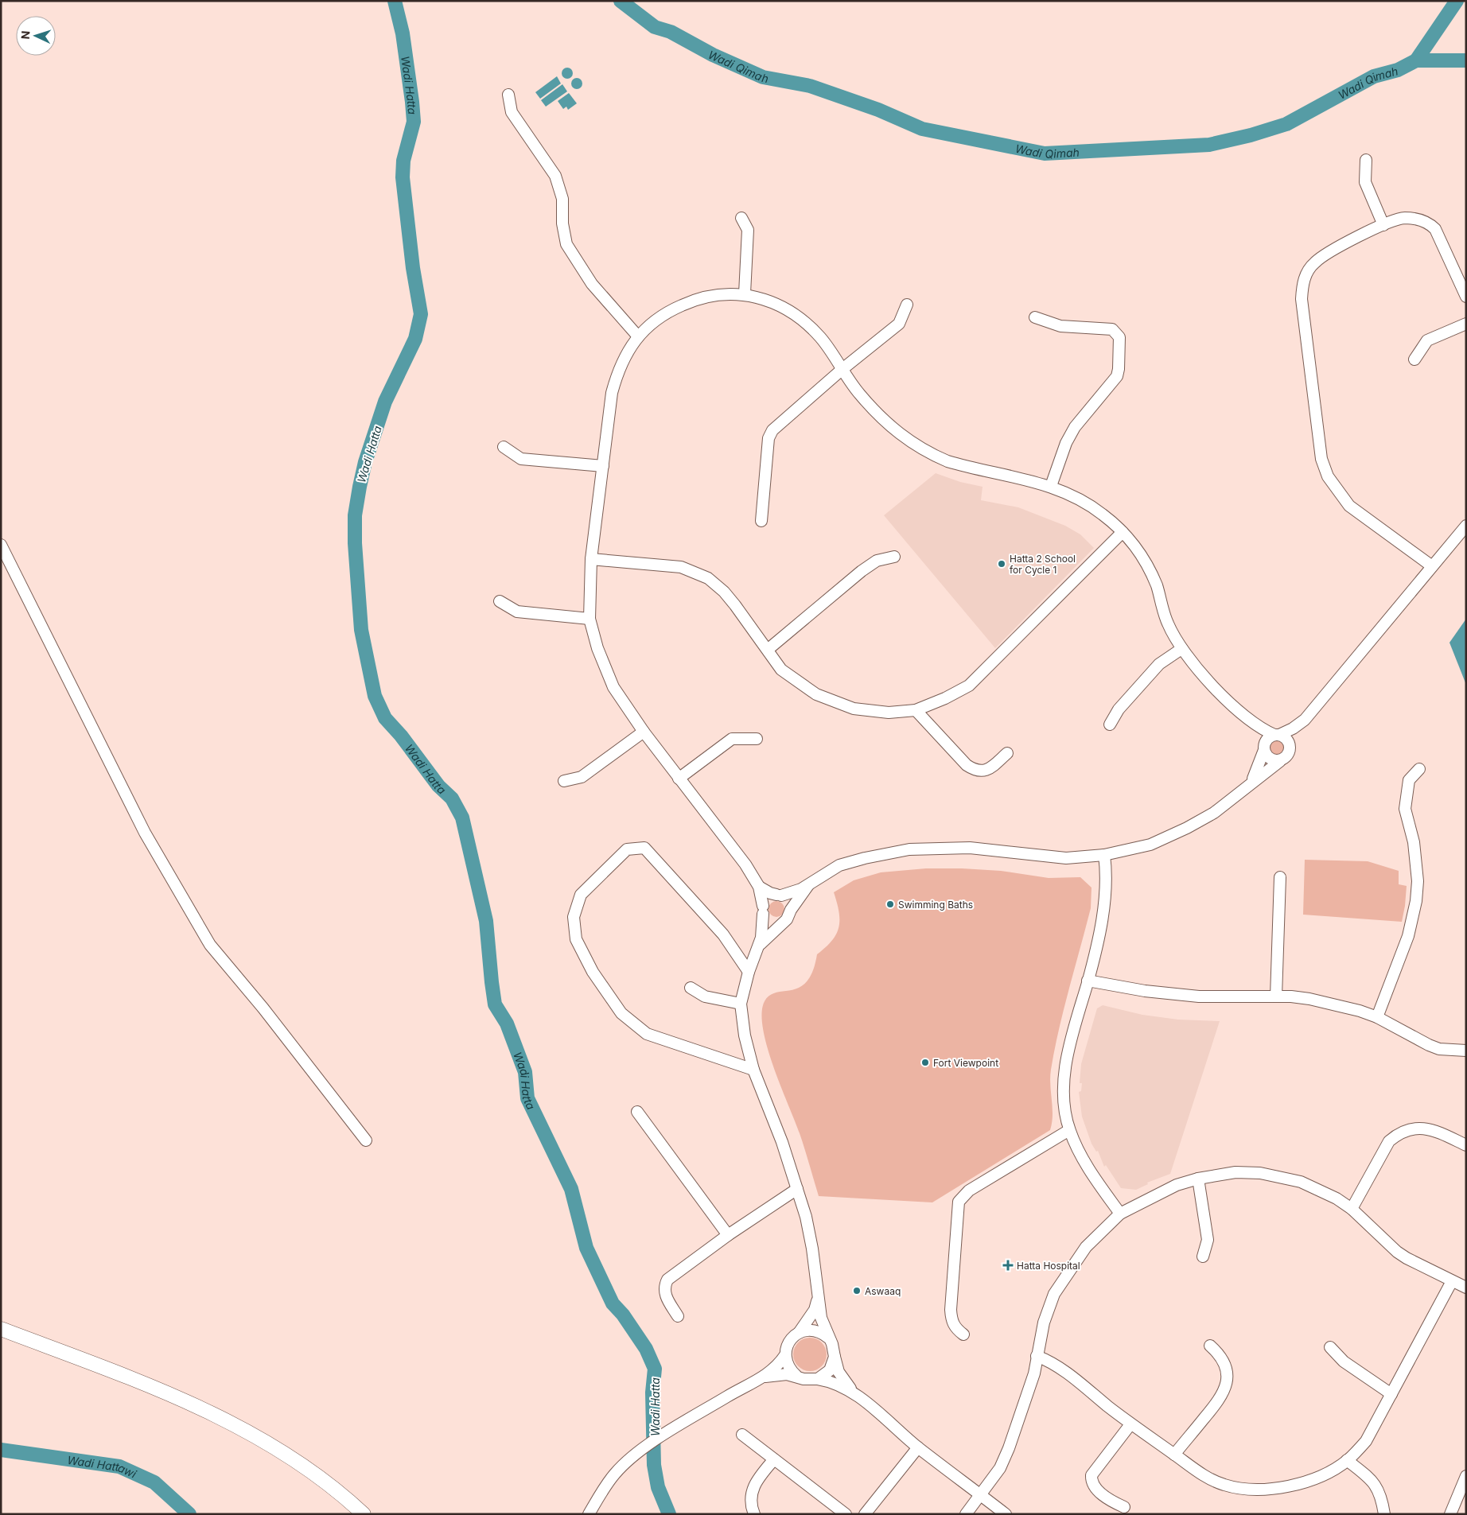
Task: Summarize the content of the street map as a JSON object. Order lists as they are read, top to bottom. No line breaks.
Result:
{"water":["Wadi Qimah","Wadi Hatta","Wadi Hattawi"],"places":{"other":["Hatta 2 School for Cycle 1","Swimming Baths","Fort Viewpoint","Aswaaq"],"health":["Hatta Hospital"]},"north":"left"}
